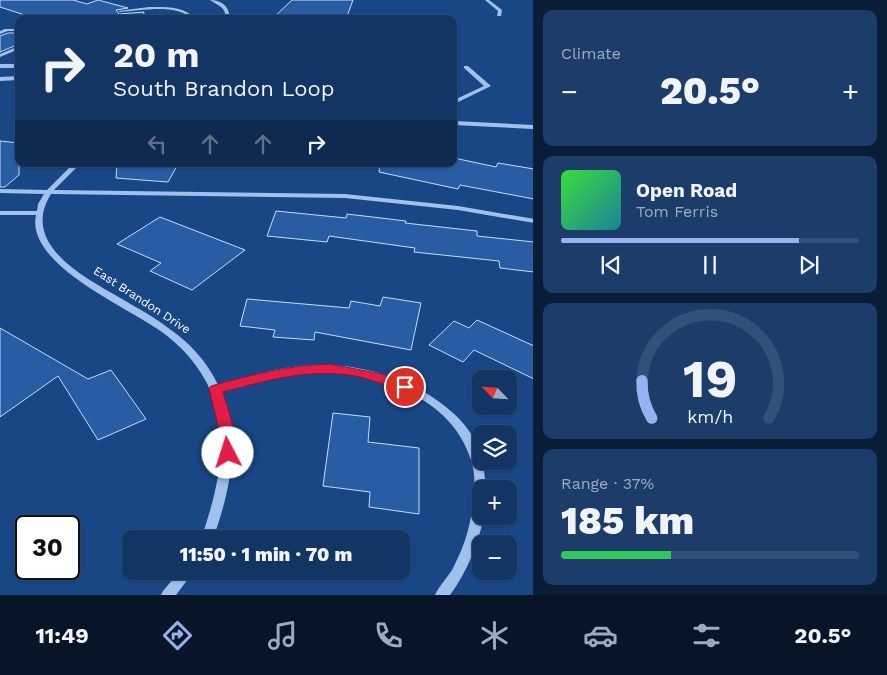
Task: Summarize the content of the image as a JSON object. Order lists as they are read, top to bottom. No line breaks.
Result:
{"streets":{"street":["East Brandon Drive"]},"north":"top left","page":{"tile":["Climate",["Range · 37%","185 km"]],"turn":["20 m","South Brandon Loop"],"heat":["−","20.5°","+"],"song":["Open Road","Tom Ferris"],"map_buttons":["+","−"],"limit":"30","trip":"11:50 · 1 min · 70 m","tabs":["11:49","20.5°"],"gauge":["19","km/h"]}}
